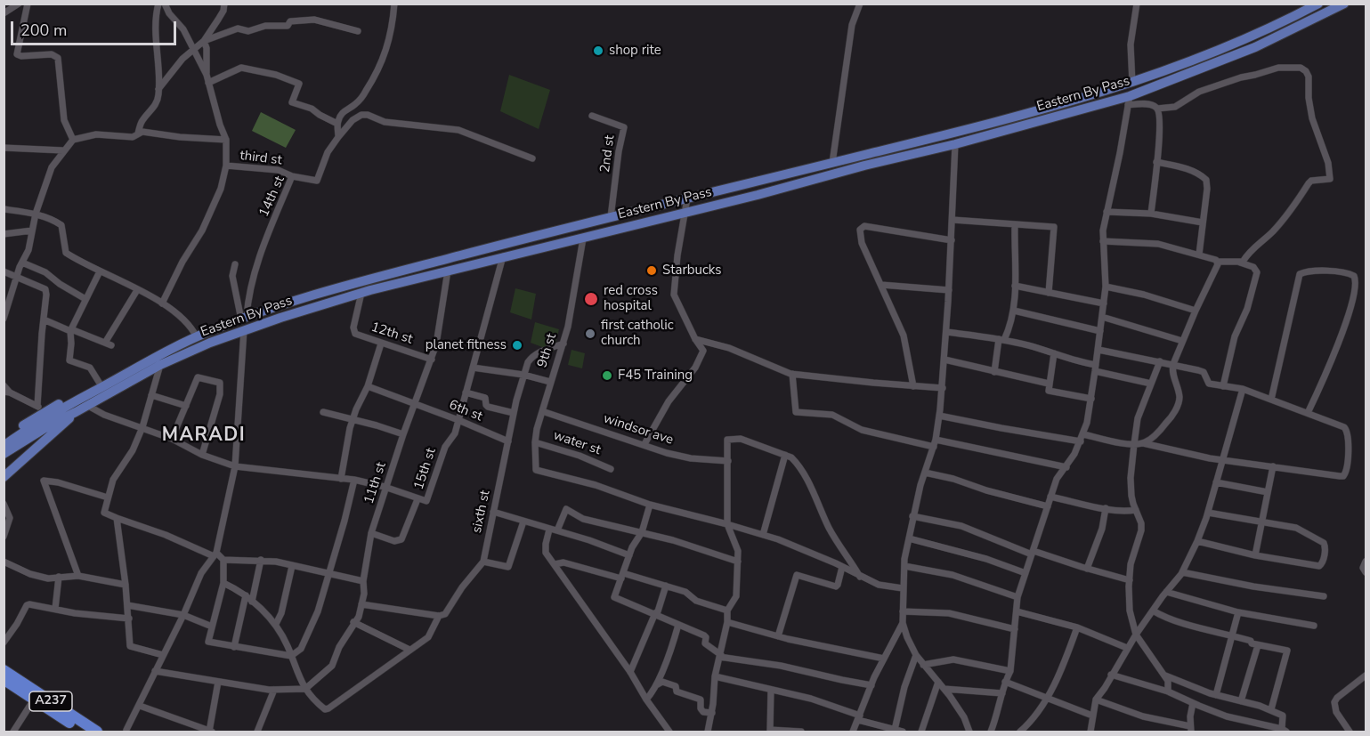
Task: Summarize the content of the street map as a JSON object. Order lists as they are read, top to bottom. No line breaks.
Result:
{"streets":{"highway":["A237"],"main road":["Eastern By Pass"],"street":["2nd st","third st","14th st","12th st","9th st","6th st","windsor ave","water st","15th st","11th st","sixth st"]},"crossings":[["Eastern By Pass","2nd st"],["Eastern By Pass","14th st"],["Eastern By Pass","12th st"],["Eastern By Pass","9th st"],["Eastern By Pass","15th st"],["Eastern By Pass","11th st"],["third st","14th st"],["12th st","11th st"],["9th st","windsor ave"],["9th st","water st"],["9th st","sixth st"],["6th st","15th st"],["6th st","11th st"],["6th st","sixth st"],["15th st","11th st"],["11th st","sixth st"]],"districts":["MARADI"],"places":["shop rite","Starbucks","red cross hospital","first catholic church","planet fitness","F45 Training"],"scale_bar":"200 m"}
